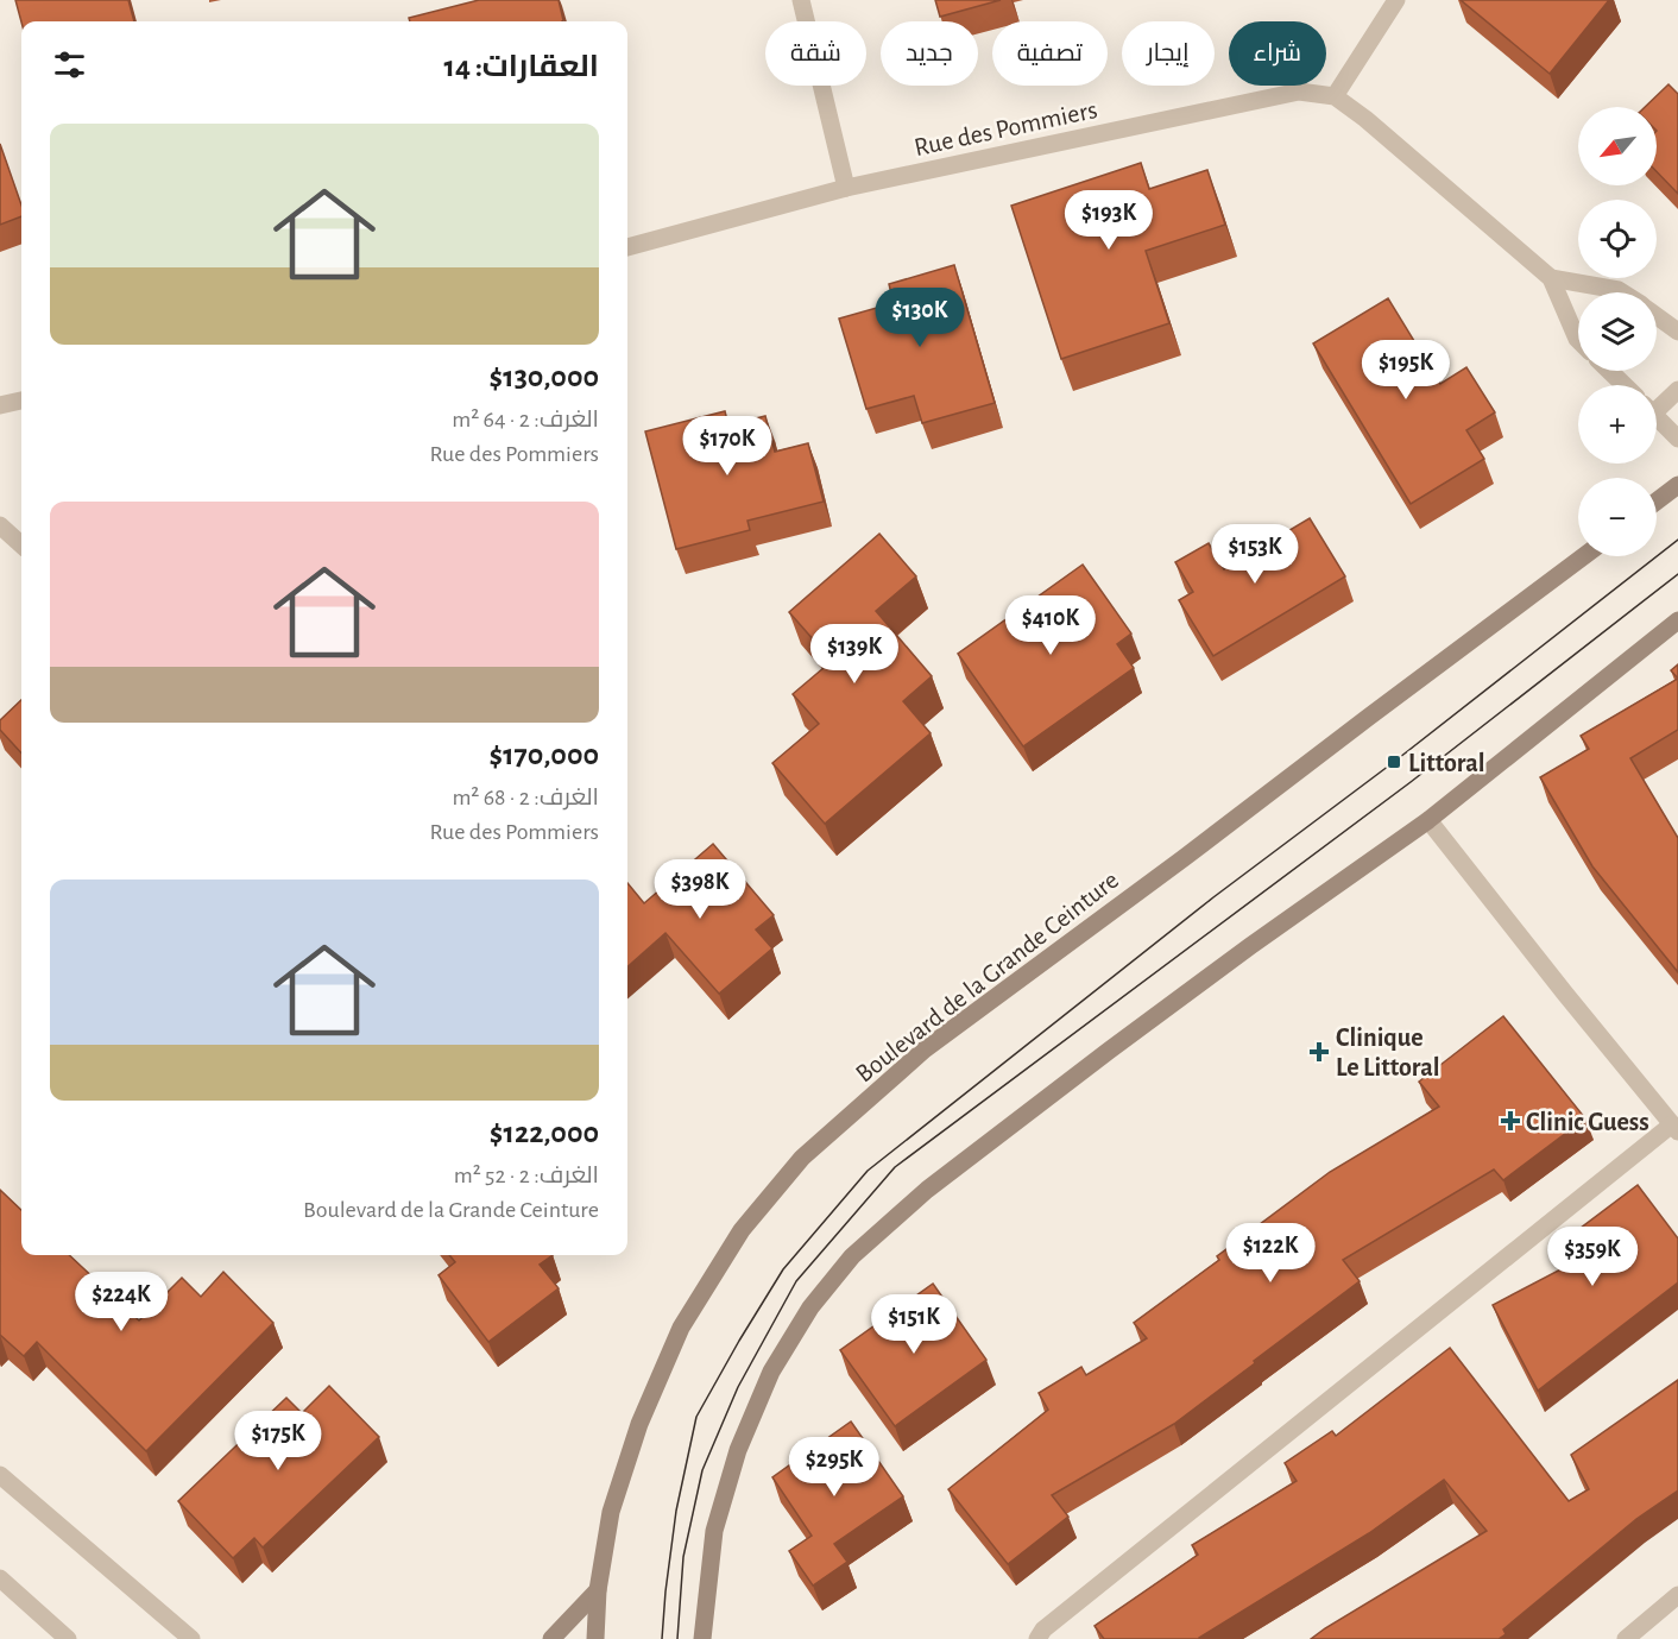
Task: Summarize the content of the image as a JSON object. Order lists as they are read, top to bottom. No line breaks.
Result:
{"streets":{"main road":["Boulevard de la Grande Ceinture"],"street":["Rue des Pommiers"]},"places":{"transit":["Littoral"],"health":["Clinique Le Littoral","Clinic Guess"]},"north":"bottom left","page":{"chip":["شراء","إيجار","تصفية","جديد","شقة"],"heading":"العقارات: 14","map_buttons":["+","−"],"list":[{"name":"$130,000","note":"الغرف: 2 · 64 m² · Rue des Pommiers"},{"name":"$170,000","note":"الغرف: 2 · 68 m² · Rue des Pommiers"},{"name":"$122,000","note":"الغرف: 2 · 52 m² · Boulevard de la Grande Ceinture"}],"price":["$193K","$130K","$195K","$170K","$153K","$410K","$139K","$398K","$122K","$359K","$224K","$151K","$175K","$295K"]}}
